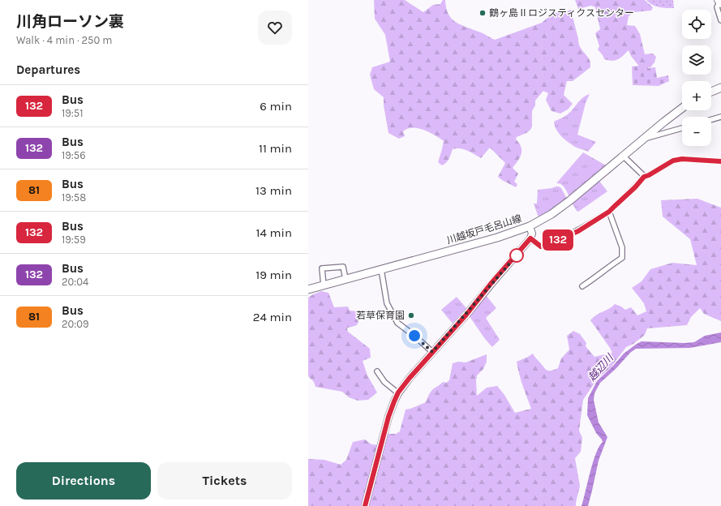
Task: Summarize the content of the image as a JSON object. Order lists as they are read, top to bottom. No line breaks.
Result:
{"streets":{"main road":["川越坂戸毛呂山線"]},"water":["越辺川"],"places":["鶴ヶ島Ⅱロジスティクスセンター","若草保育園"],"lines":["bus line 132"],"page":{"heading":[["川角ローソン裏","Walk · 4 min · 250 m"],"Departures"],"on_map":"132","map_buttons":["+","−"],"list":[{"mark":"132","name":"Bus","note":"19:51","value":"6 min"},{"mark":"132","name":"Bus","note":"19:56","value":"11 min"},{"mark":"81","name":"Bus","note":"19:58","value":"13 min"},{"mark":"132","name":"Bus","note":"19:59","value":"14 min"},{"mark":"132","name":"Bus","note":"20:04","value":"19 min"},{"mark":"81","name":"Bus","note":"20:09","value":"24 min"}],"buttons":["Directions","Tickets"]}}
